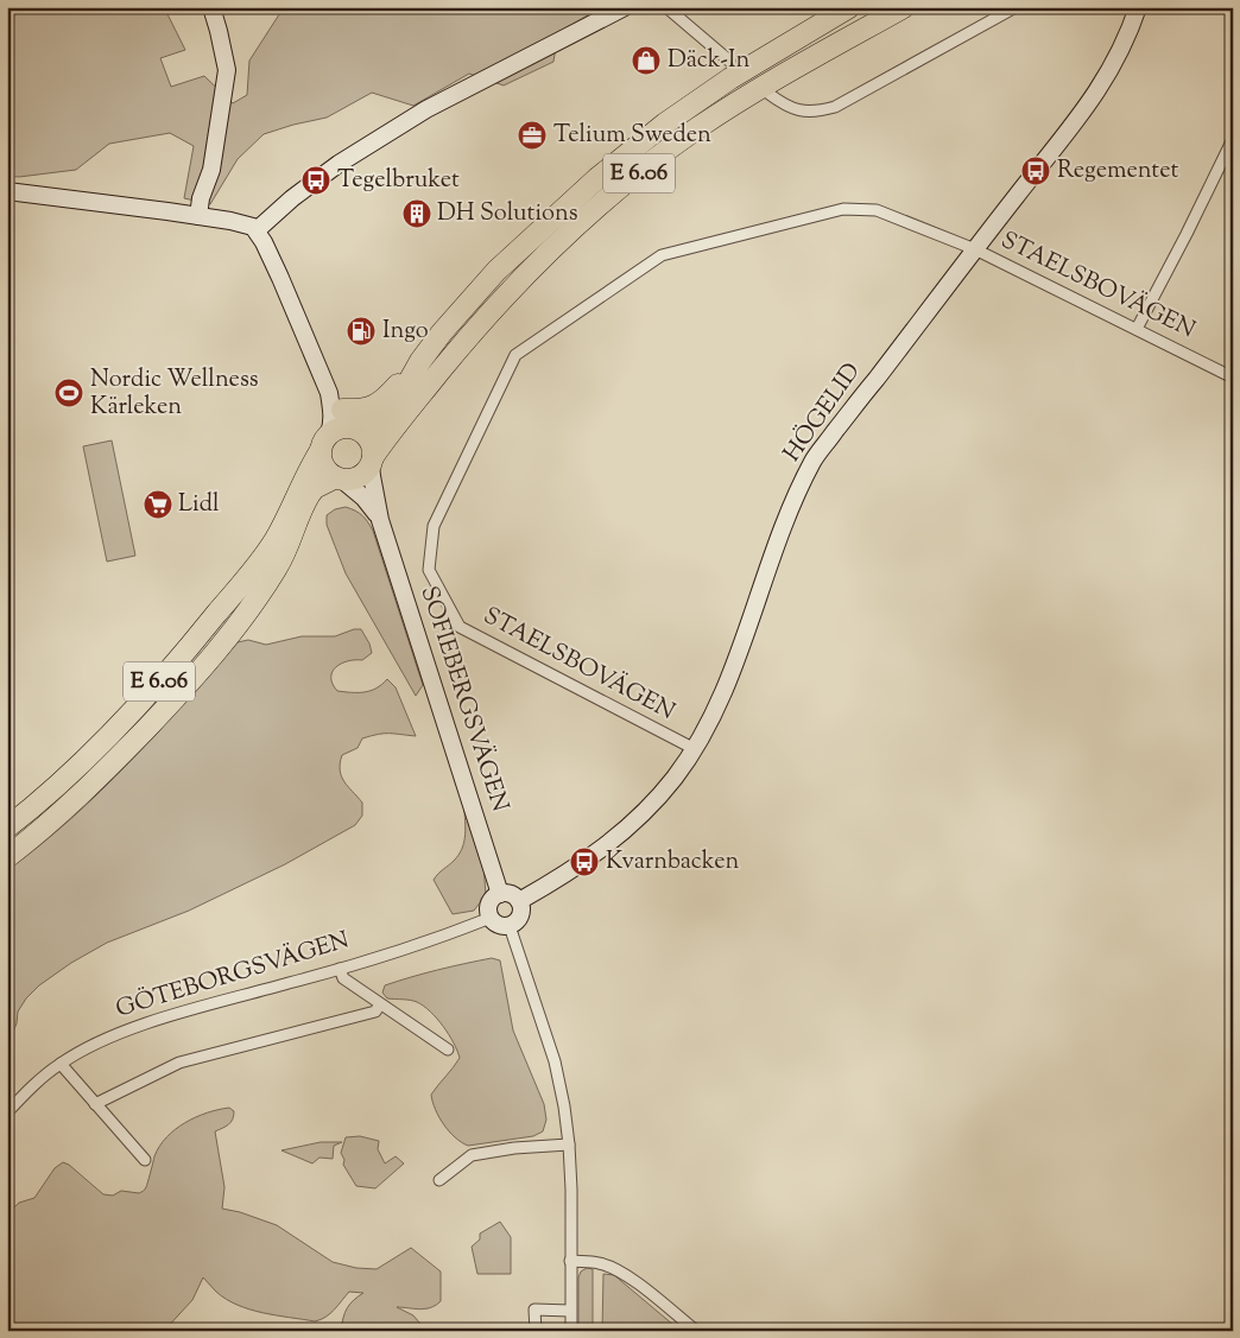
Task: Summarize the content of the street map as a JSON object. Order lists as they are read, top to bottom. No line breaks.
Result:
{"streets":{"highway":["E 6.06"],"street":["STAELSBOVÄGEN","HÖGELID","SOFIEBERGSVÄGEN","GÖTEBORGSVÄGEN"]},"crossings":[["E 6.06","SOFIEBERGSVÄGEN"],["STAELSBOVÄGEN","HÖGELID"],["HÖGELID","SOFIEBERGSVÄGEN"],["HÖGELID","GÖTEBORGSVÄGEN"],["SOFIEBERGSVÄGEN","GÖTEBORGSVÄGEN"]],"places":{"shop":["Däck-In"],"office":["Telium Sweden"],"bus stop":["Regementet","Tegelbruket","Kvarnbacken"],"building":["DH Solutions"],"fuel station":["Ingo"],"sports":["Nordic Wellness Kärleken"],"supermarket":["Lidl"]}}
